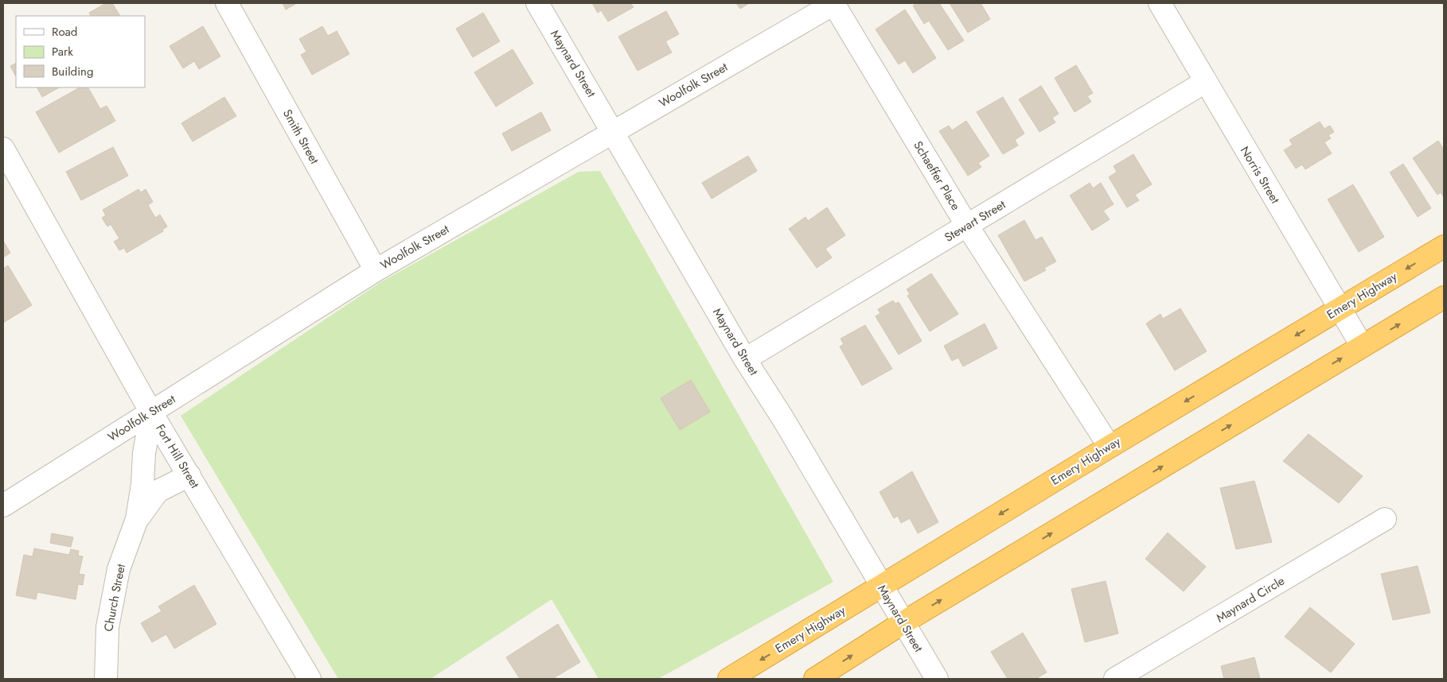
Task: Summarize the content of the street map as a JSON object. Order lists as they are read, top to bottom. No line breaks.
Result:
{"streets":{"highway":["Emery Highway"],"street":["Maynard Street","Woolfolk Street","Smith Street","Norris Street","Schaeffer Place","Stewart Street","Fort Hill Street","Church Street","Maynard Circle"]},"crossings":[["Maynard Street","Woolfolk Street"],["Maynard Street","Stewart Street"],["Maynard Street","Emery Highway"],["Woolfolk Street","Smith Street"],["Woolfolk Street","Schaeffer Place"],["Woolfolk Street","Fort Hill Street"],["Woolfolk Street","Church Street"],["Norris Street","Stewart Street"],["Norris Street","Emery Highway"],["Schaeffer Place","Stewart Street"],["Schaeffer Place","Emery Highway"],["Fort Hill Street","Church Street"]],"legend":["Road","Park","Building"]}
